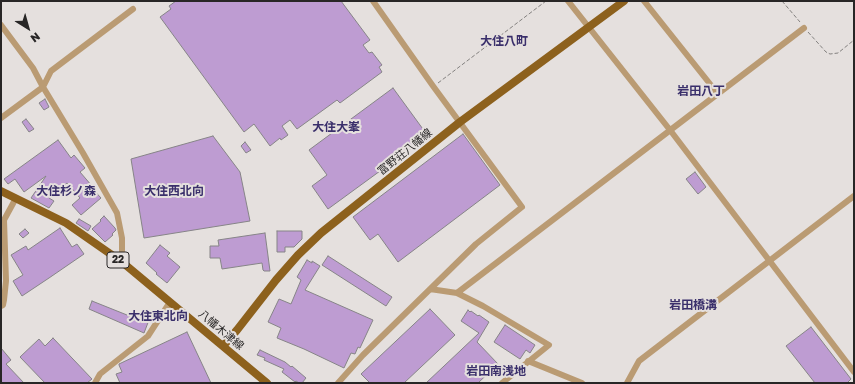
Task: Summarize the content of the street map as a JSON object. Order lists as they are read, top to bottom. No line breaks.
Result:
{"streets":{"main road":["富野荘八幡線","22","八幡木津線"]},"crossings":[["富野荘八幡線","八幡木津線"]],"districts":["大住八町","岩田八丁","大住大峯","大住杉ノ森","大住西北向","岩田橋溝","大住東北向","岩田南浅地"],"north":"bottom right"}
